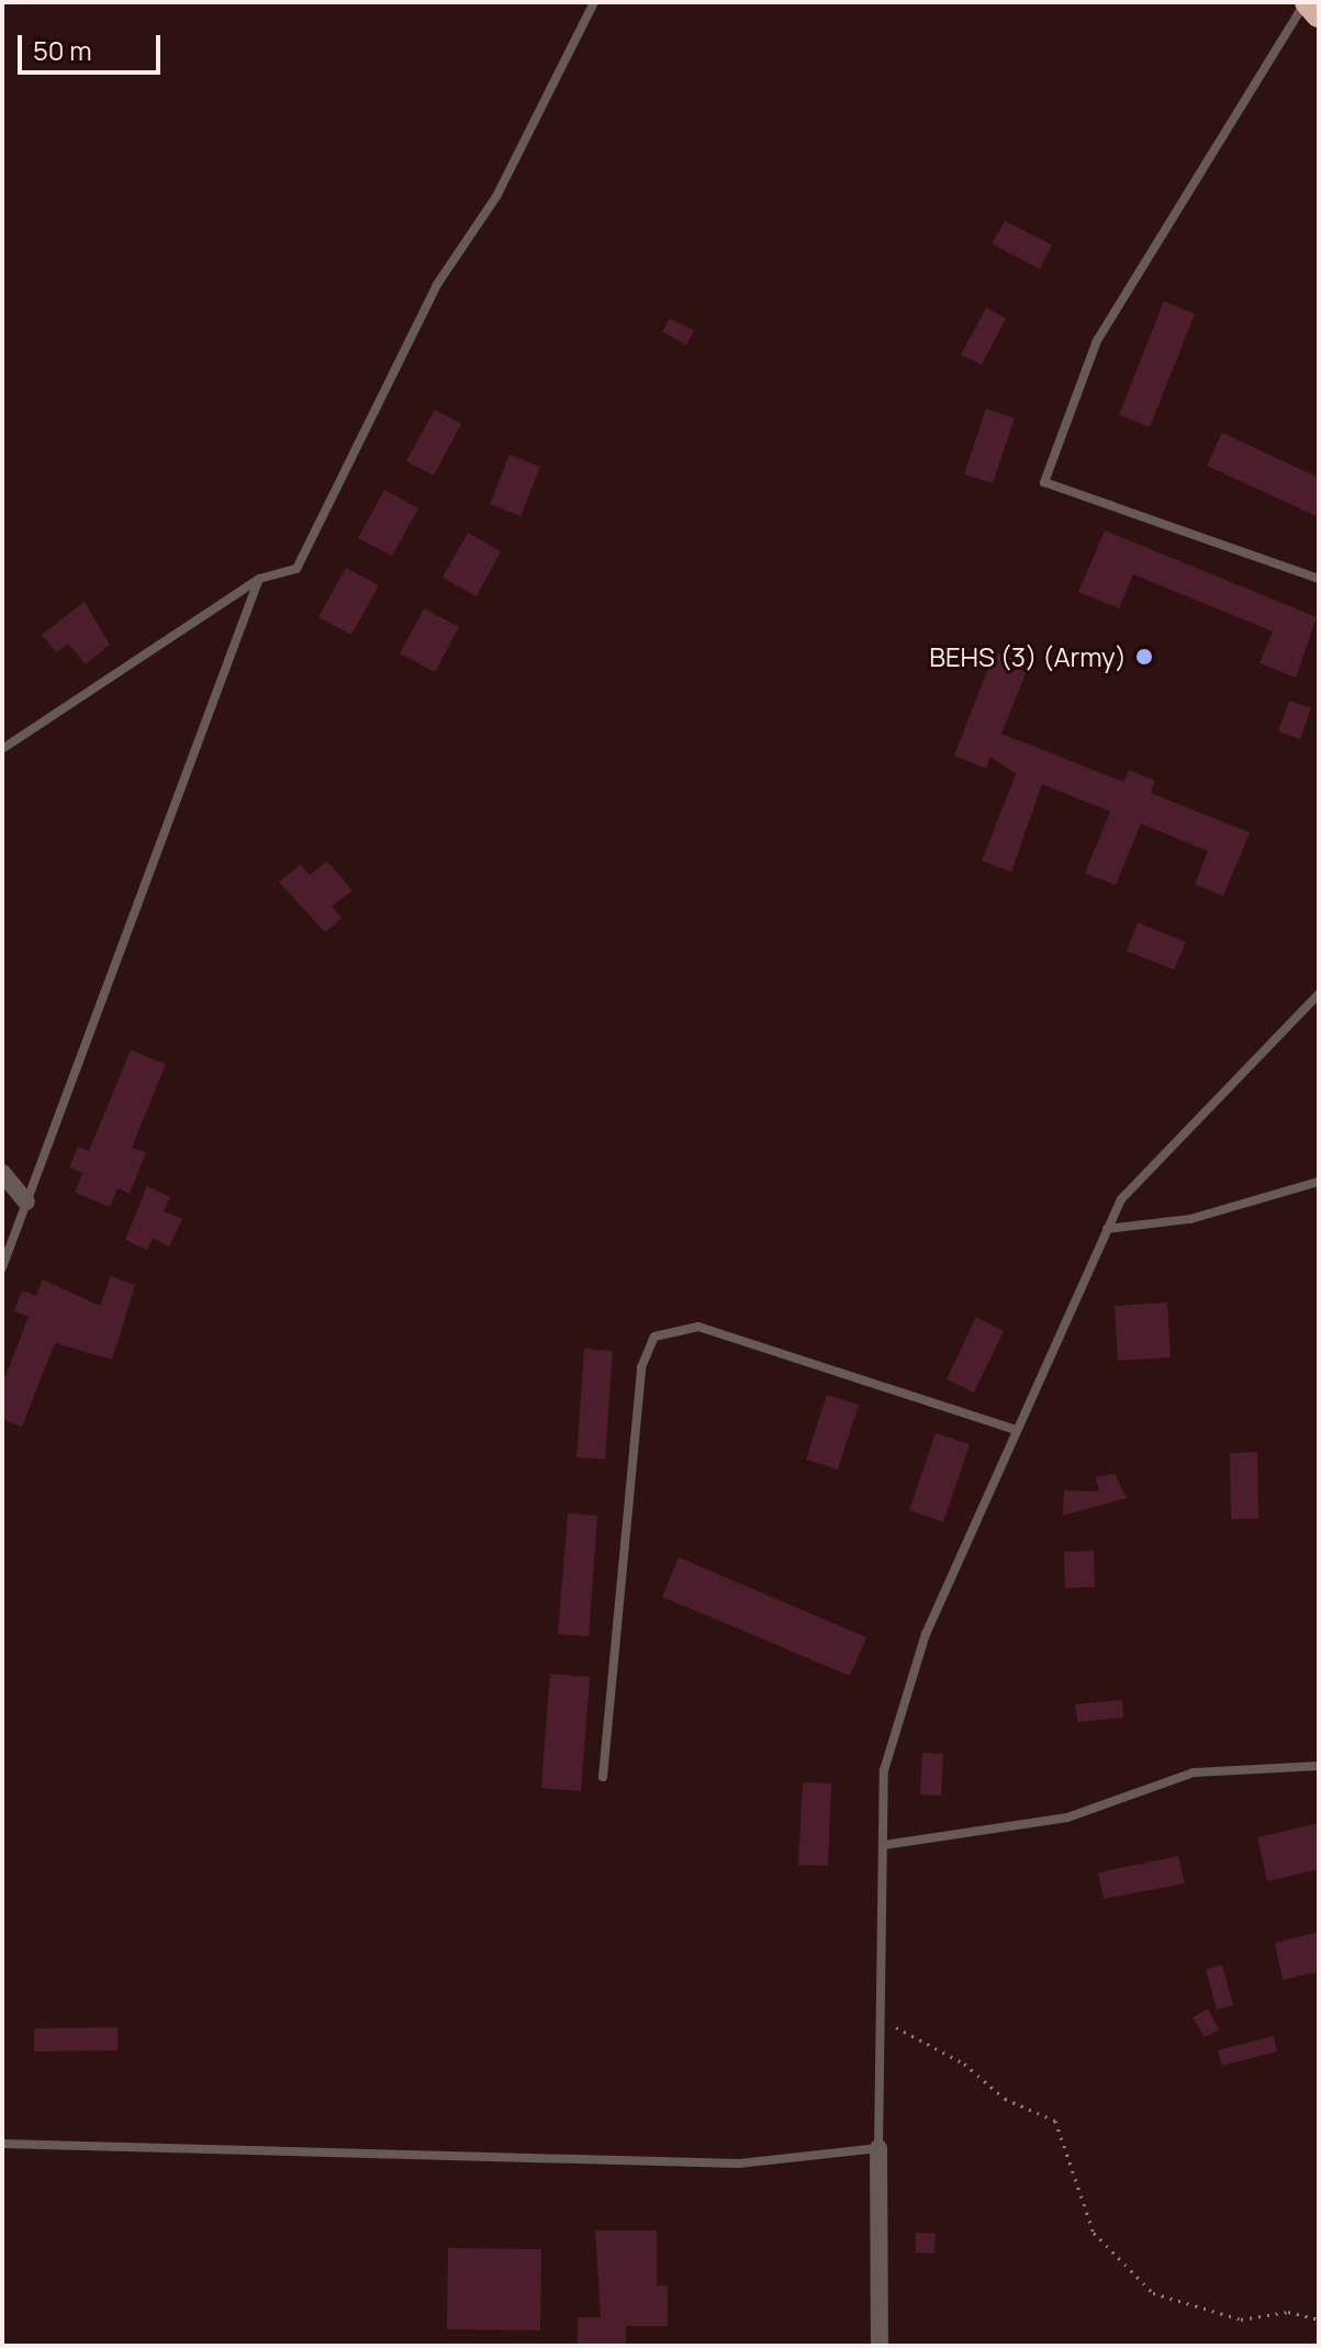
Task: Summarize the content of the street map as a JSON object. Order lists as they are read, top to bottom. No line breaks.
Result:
{"places":["BEHS (3) (Army)"],"scale_bar":"50 m"}
